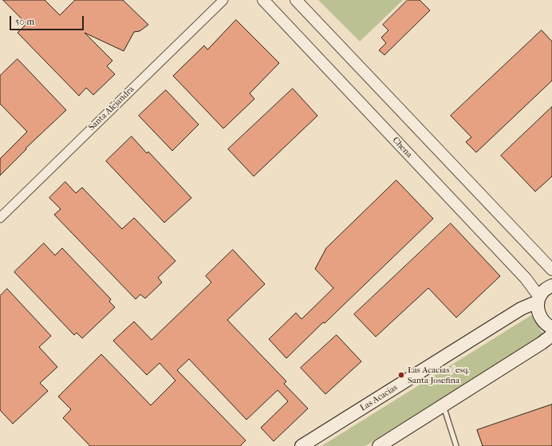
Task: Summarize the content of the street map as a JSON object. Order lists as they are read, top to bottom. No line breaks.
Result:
{"streets":{"main road":["Las Acacias"],"street":["Santa Alejandra","Chena"]},"crossings":[["Chena","Las Acacias"]],"places":["Las Acacias / esq. Santa Josefina"],"scale_bar":"50 m"}
